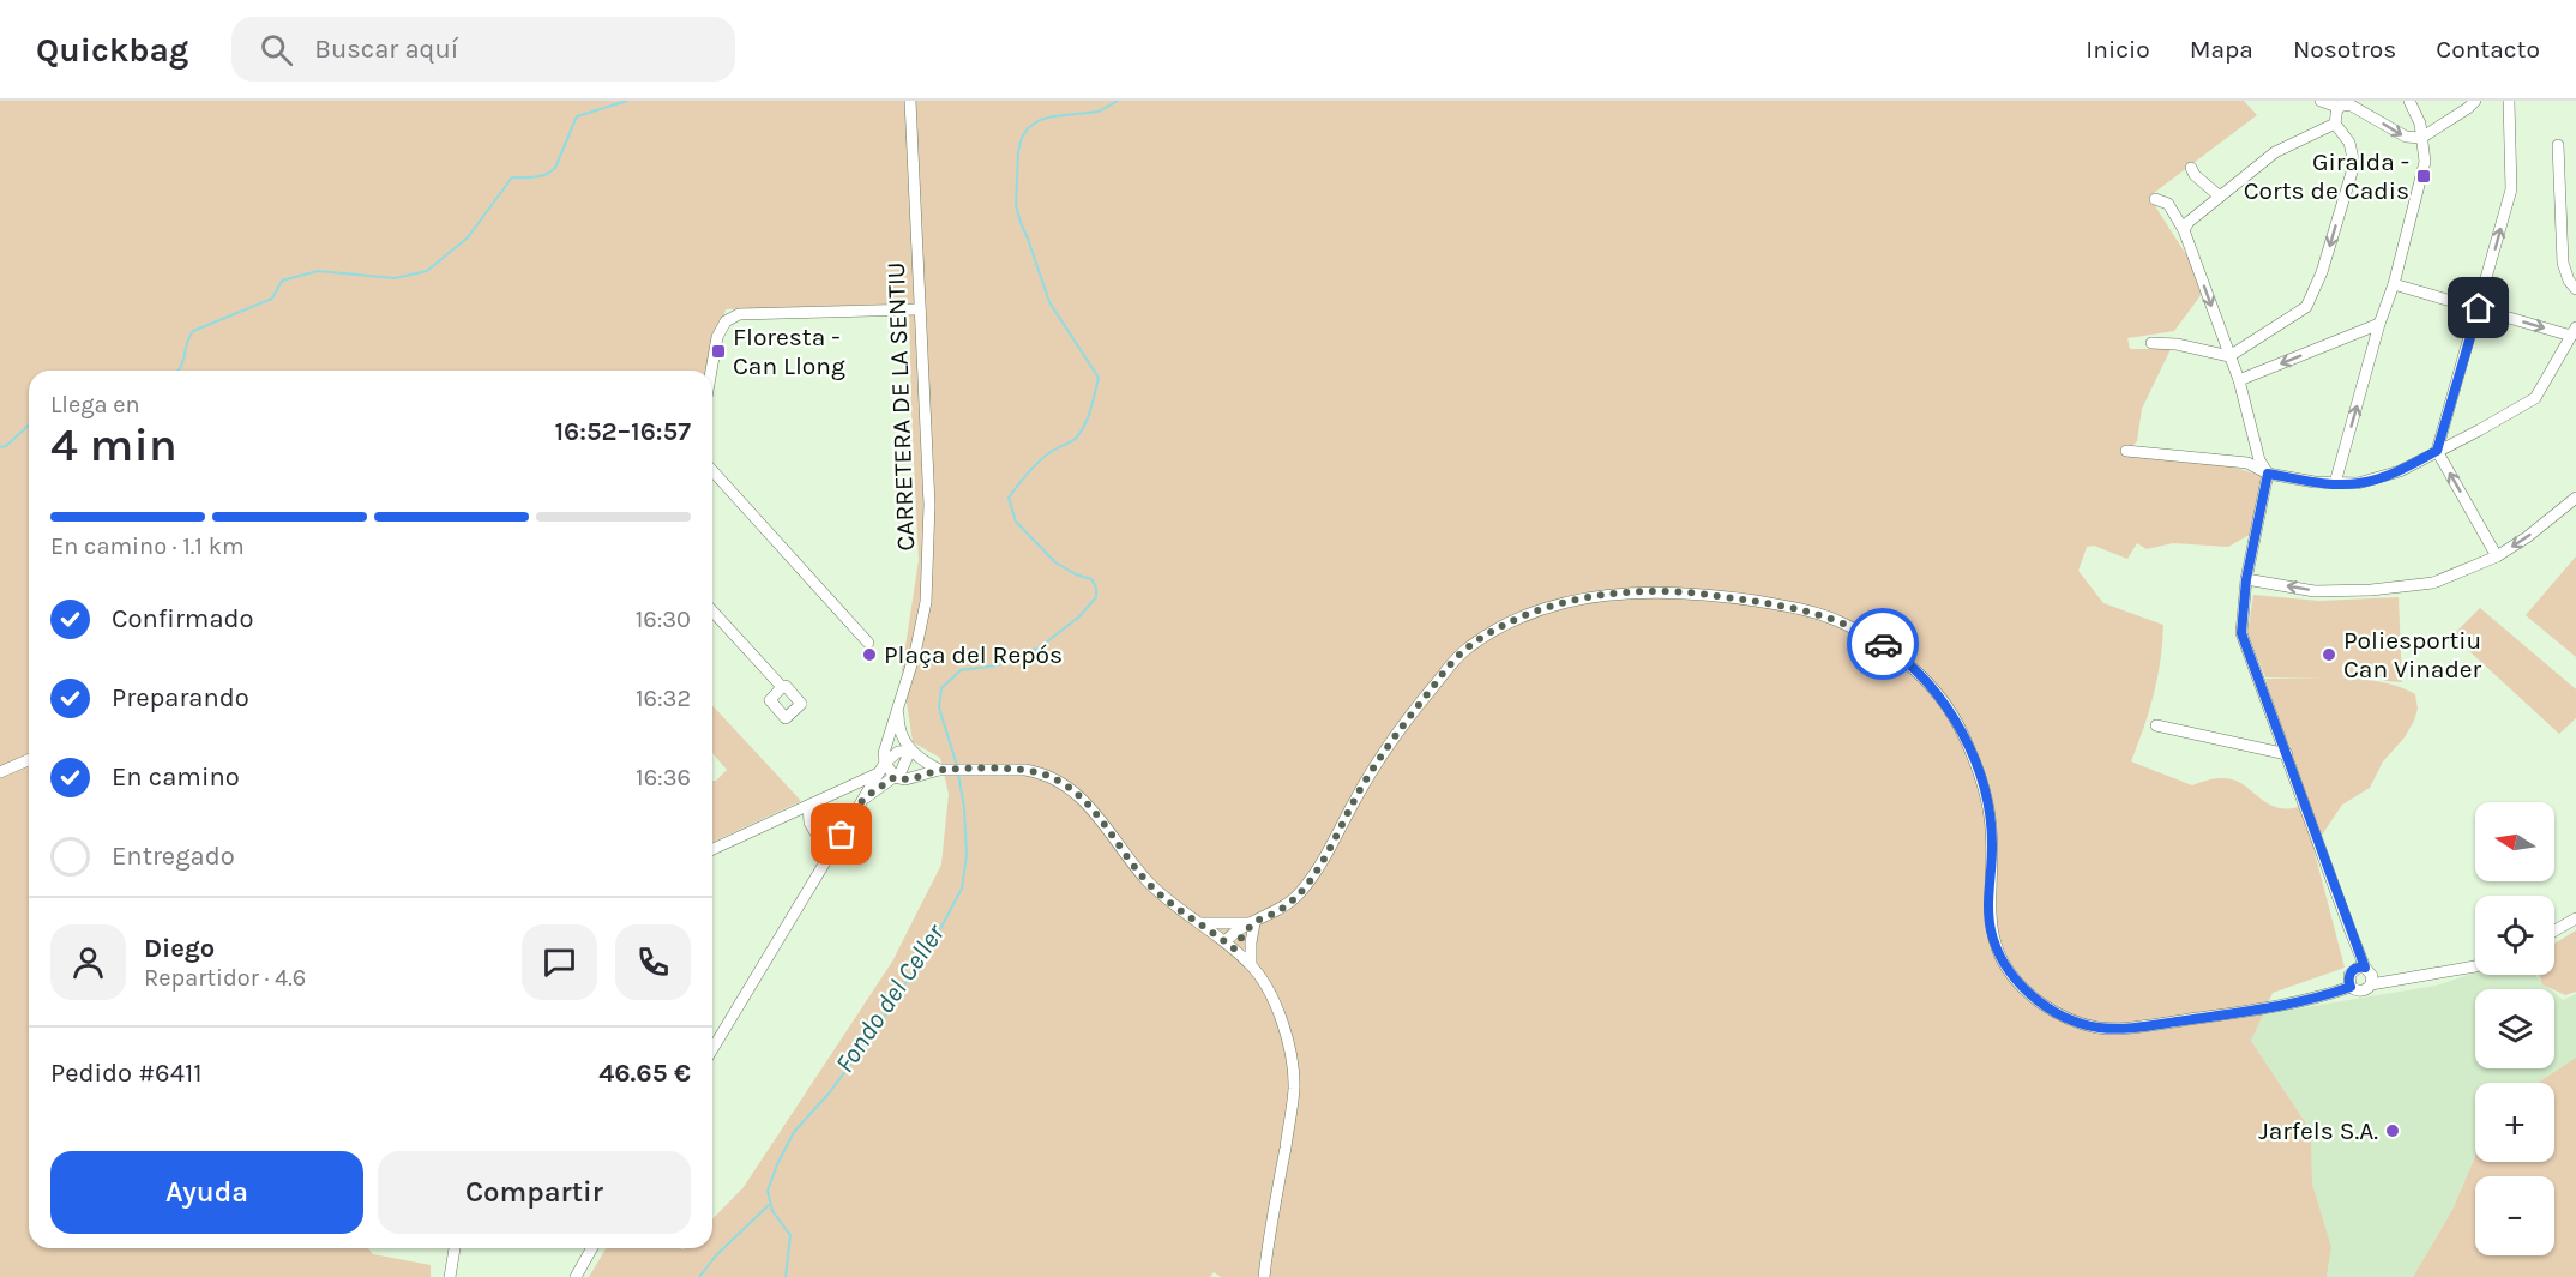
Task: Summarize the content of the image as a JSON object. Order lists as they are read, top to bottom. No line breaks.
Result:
{"streets":{"street":["CARRETERA DE LA SENTIU"]},"water":["Fondo del Celler"],"places":{"transit":["Giralda - Corts de Cadis","Floresta - Can Llong"],"other":["Plaça del Repós","Poliesportiu Can Vinader","Jarfels S.A."]},"north":"left","page":{"header":"Quickbag","search":"Buscar aquí","nav":["Inicio","Mapa","Nosotros","Contacto"],"heading":["4 min","Llega en","16:52–16:57"],"panel":["Diego","Repartidor · 4.6","Pedido #6411","46.65 €"],"bar":"En camino · 1.1 km","list":[["Confirmado","16:30"],["Preparando","16:32"],["En camino","16:36"],"Entregado"],"map_buttons":["+","−"],"buttons":["Ayuda","Compartir"]}}
